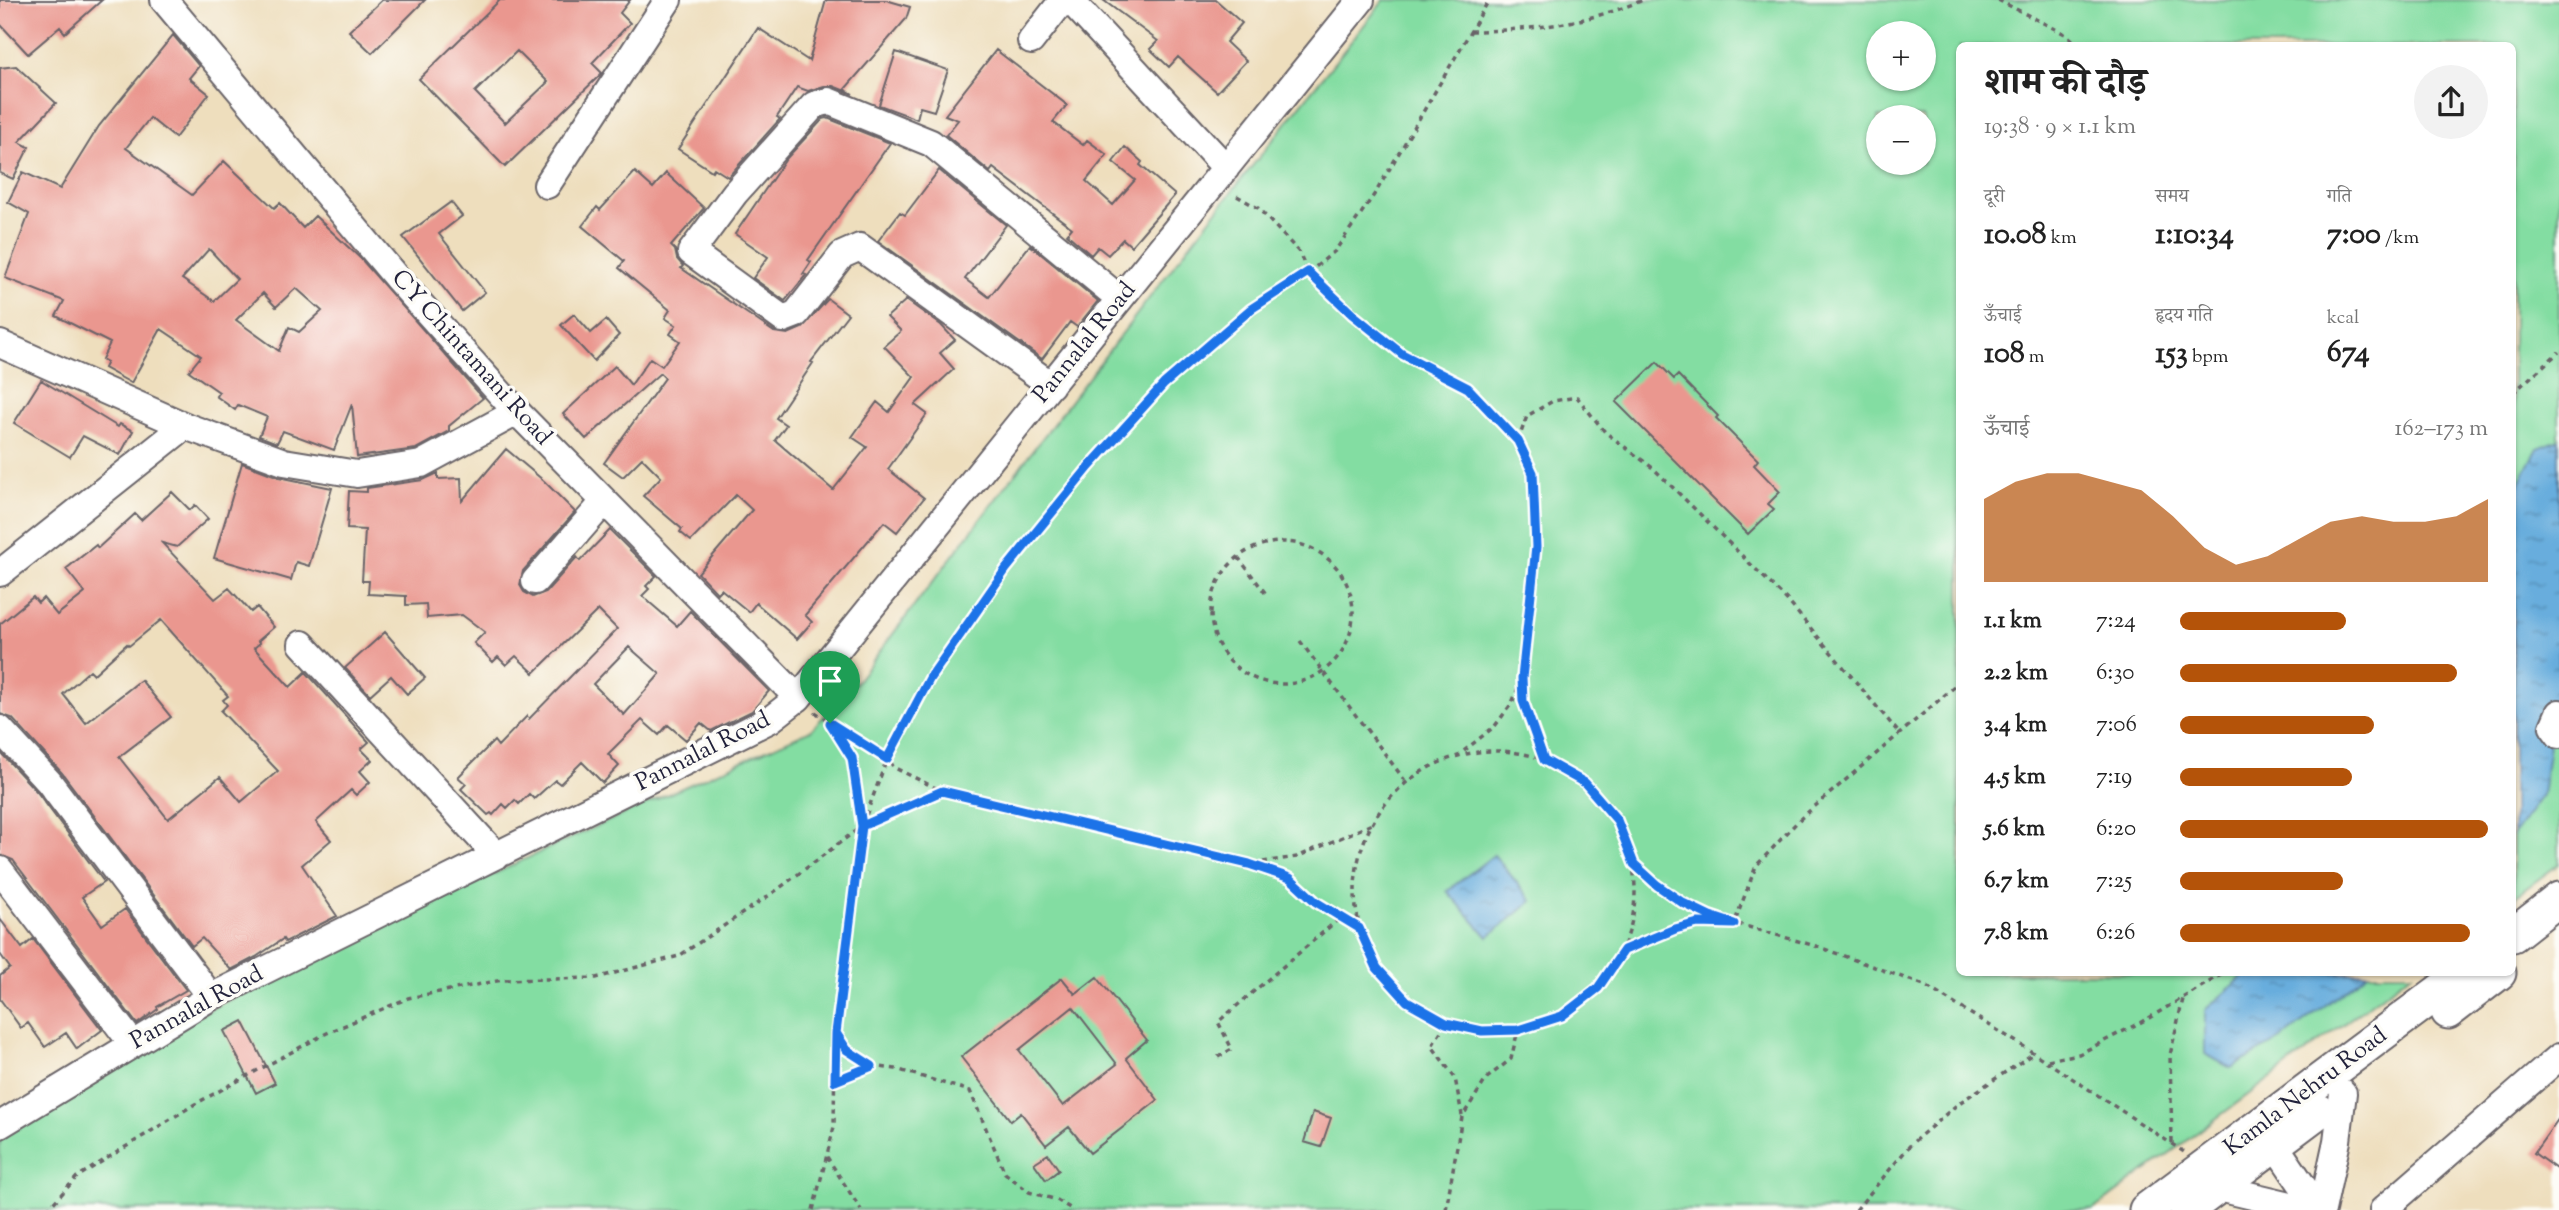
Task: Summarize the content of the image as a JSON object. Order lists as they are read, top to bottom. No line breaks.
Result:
{"streets":{"main road":["Kamla Nehru Road"],"street":["Pannalal Road","CY Chintamani Road"]},"crossings":[["Pannalal Road","CY Chintamani Road"]],"page":{"map_buttons":["+","−"],"heading":["शाम की दौड़","19:38 · 9 × 1.1 km"],"stats":[["दूरी","10.08 km"],["समय","1:10:34"],["गति","7:00 /km"],["ऊँचाई","108 m"],["हृदय गति","153 bpm"],["kcal","674"]],"chart":["ऊँचाई","162–173 m"],"list":[{"name":"1.1 km","note":"7:24"},{"name":"2.2 km","note":"6:30"},{"name":"3.4 km","note":"7:06"},{"name":"4.5 km","note":"7:19"},{"name":"5.6 km","note":"6:20"},{"name":"6.7 km","note":"7:25"},{"name":"7.8 km","note":"6:26"}]}}
